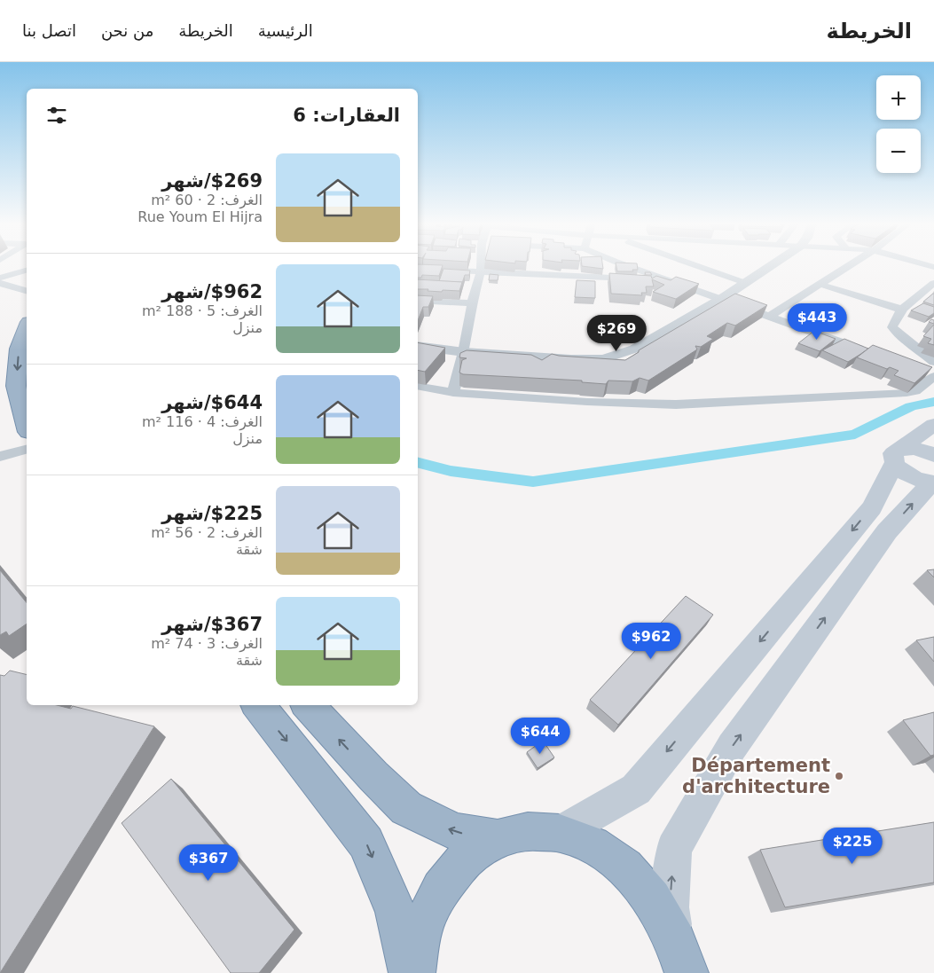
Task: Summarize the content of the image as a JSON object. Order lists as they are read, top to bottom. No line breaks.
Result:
{"places":["Département d'architecture"],"page":{"header":"الخريطة","nav":["الرئيسية","الخريطة","من نحن","اتصل بنا"],"map_buttons":["+","−"],"heading":"العقارات: 6","list":[{"name":"$269/شهر","note":"الغرف: 2 · 60 m² · Rue Youm El Hijra"},{"name":"$962/شهر","note":"الغرف: 5 · 188 m² · منزل"},{"name":"$644/شهر","note":"الغرف: 4 · 116 m² · منزل"},{"name":"$225/شهر","note":"الغرف: 2 · 56 m² · شقة"},{"name":"$367/شهر","note":"الغرف: 3 · 74 m² · شقة"}],"price":["$443","$269","$962","$644","$225","$367"]}}
